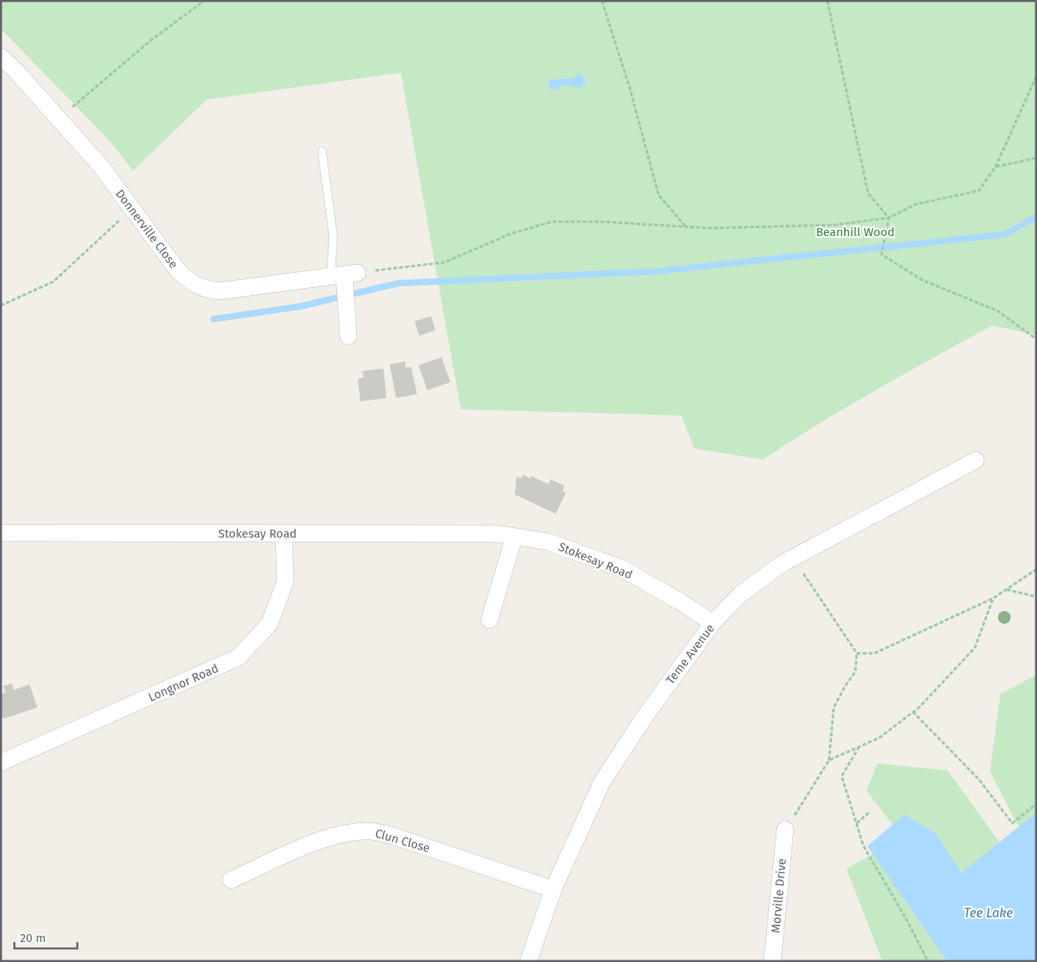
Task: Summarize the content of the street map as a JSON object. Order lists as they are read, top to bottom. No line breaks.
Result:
{"streets":{"street":["Donnerville Close","Stokesay Road","Teme Avenue","Longnor Road","Clun Close","Morville Drive"]},"crossings":[["Stokesay Road","Teme Avenue"],["Stokesay Road","Longnor Road"],["Teme Avenue","Clun Close"]],"water":["Tee Lake"],"parks":["Beanhill Wood"],"scale_bar":"20 m"}
